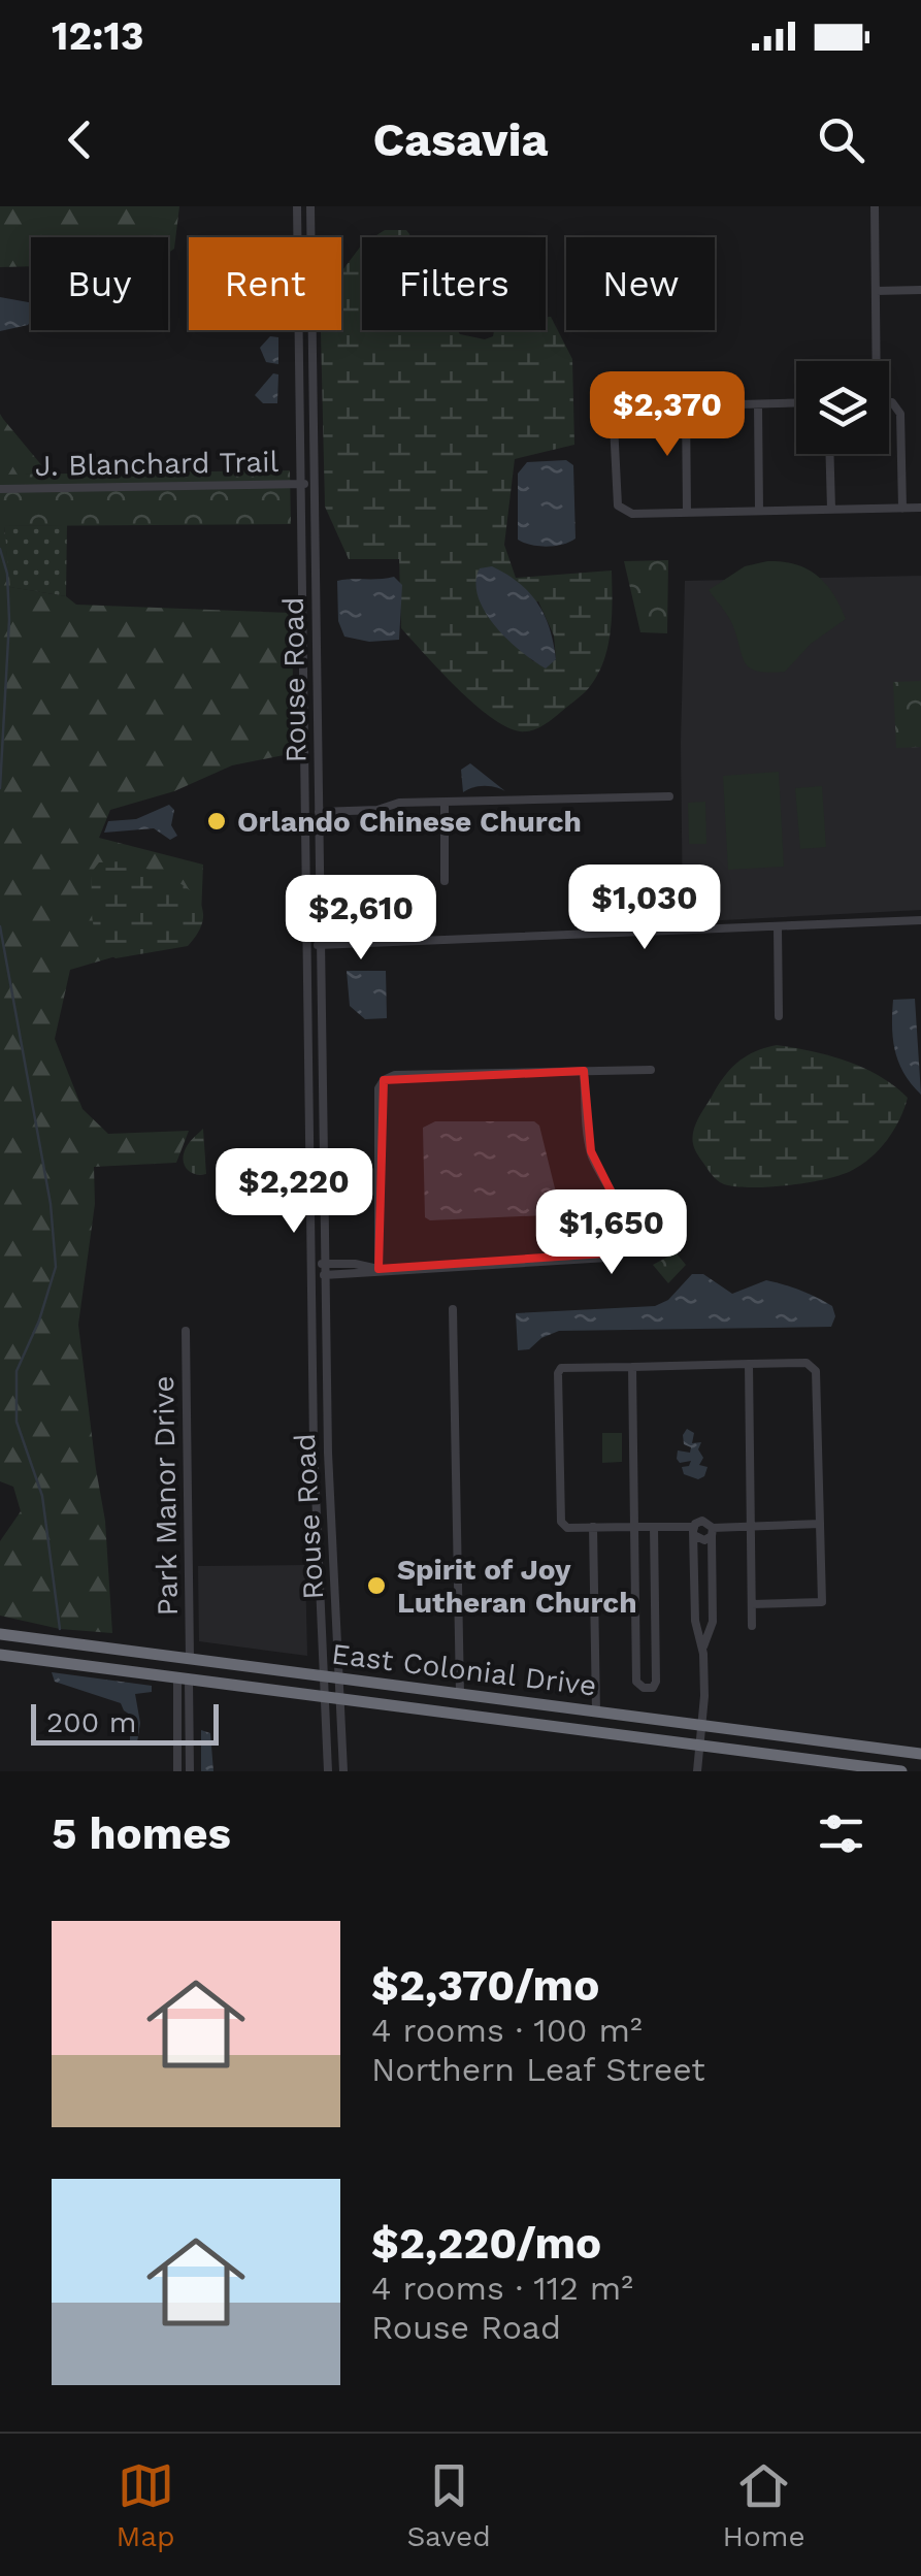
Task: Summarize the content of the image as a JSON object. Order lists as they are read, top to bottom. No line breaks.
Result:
{"streets":{"highway":["East Colonial Drive"],"street":["J. Blanchard Trail","Rouse Road","Park Manor Drive"]},"crossings":[["J. Blanchard Trail","Rouse Road"],["Rouse Road","East Colonial Drive"],["Park Manor Drive","East Colonial Drive"]],"places":["Orlando Chinese Church","Spirit of Joy Lutheran Church"],"scale_bar":"200 m","page":{"status":"12:13","header":"Casavia","chip":["Buy","Rent","Filters","New"],"price":["$2,370","$1,030","$2,610","$2,220","$1,650"],"scale":"200 m","heading":"5 homes","list":[{"name":"$2,370/mo","note":"4 rooms · 100 m² · Northern Leaf Street"},{"name":"$2,220/mo","note":"4 rooms · 112 m² · Rouse Road"}],"tabs":["Map","Saved","Home"]}}
